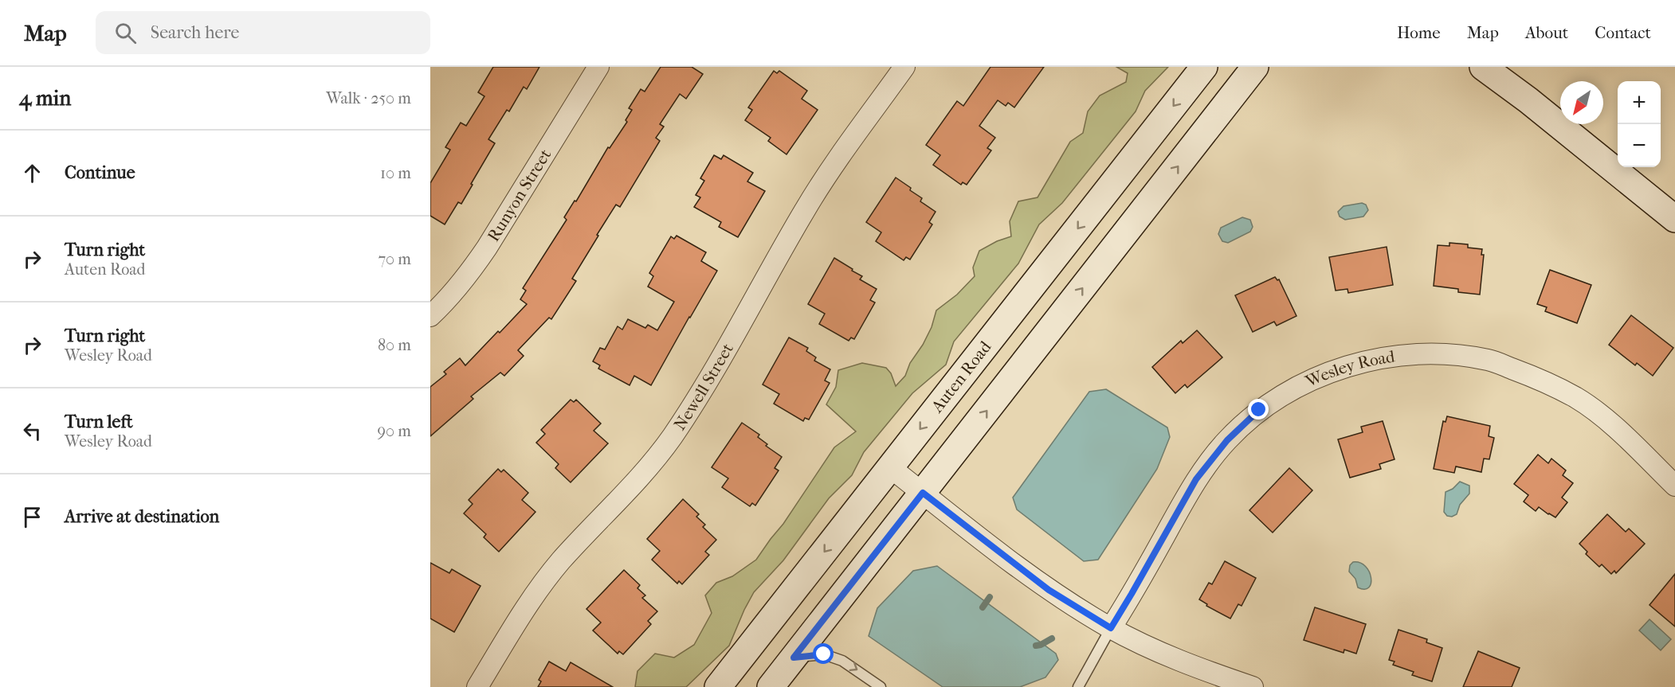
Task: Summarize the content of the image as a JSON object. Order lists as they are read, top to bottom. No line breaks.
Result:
{"streets":{"street":["Runyon Street","Wesley Road","Auten Road","Newell Street"]},"north":"bottom left","page":{"header":"Map","search":"Search here","nav":["Home","Map","About","Contact"],"heading":["4 min","Walk · 250 m"],"map_buttons":["+","−"],"list":[["Continue","10 m"],["Turn right","Auten Road","70 m"],["Turn right","Wesley Road","80 m"],["Turn left","Wesley Road","90 m"],"Arrive at destination"]}}
